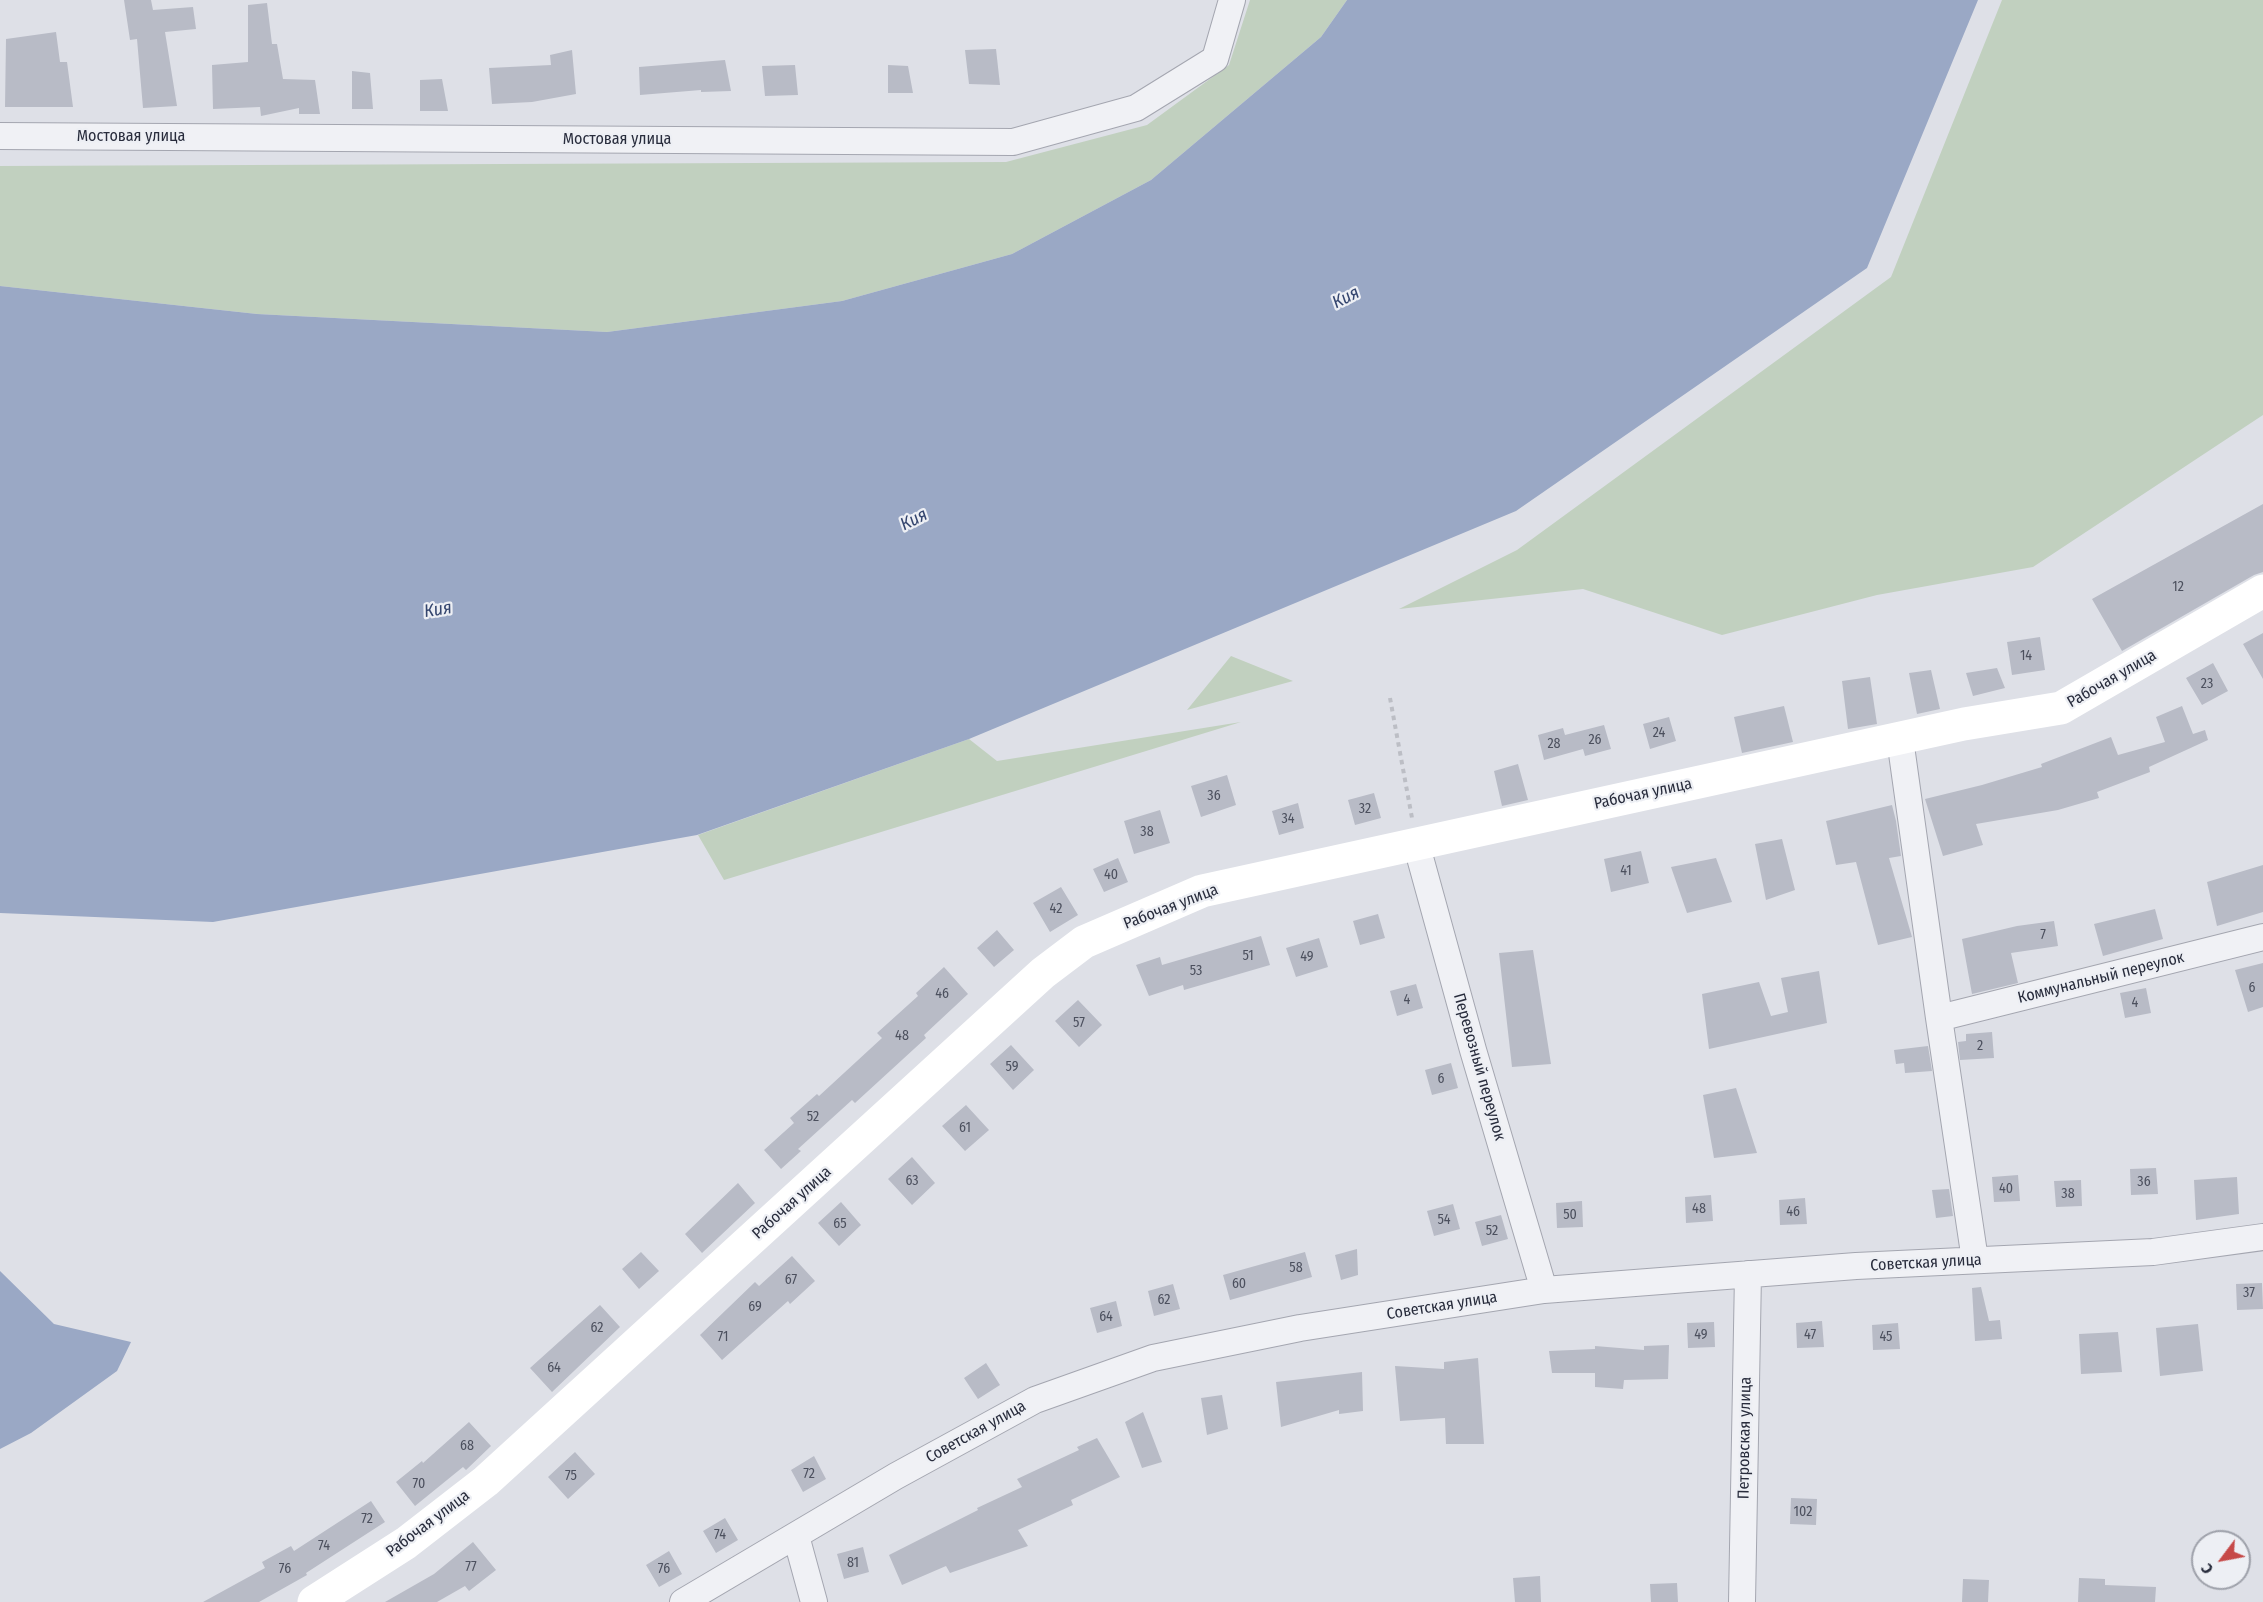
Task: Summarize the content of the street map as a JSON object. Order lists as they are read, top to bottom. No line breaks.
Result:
{"streets":{"main road":["Рабочая улица"],"street":["Мостовая улица","Коммунальный переулок","Перевозный переулок","Советская улица","Петровская улица"]},"crossings":[["Рабочая улица","Перевозный переулок"],["Перевозный переулок","Советская улица"],["Советская улица","Петровская улица"]],"water":["Кия"],"house_numbers":["12","14","23","24","26","28","36","32","34","38","41","40","42","7","51","49","53","6","46","4","4","57","48","2","59","6","52","61","63","36","40","38","48","46","50","54","65","52","58","67","60","37","62","69","64","62","49","47","71","45","64","68","72","75","70","102","72","74","74","81","77","76","76"],"north":"bottom left"}
